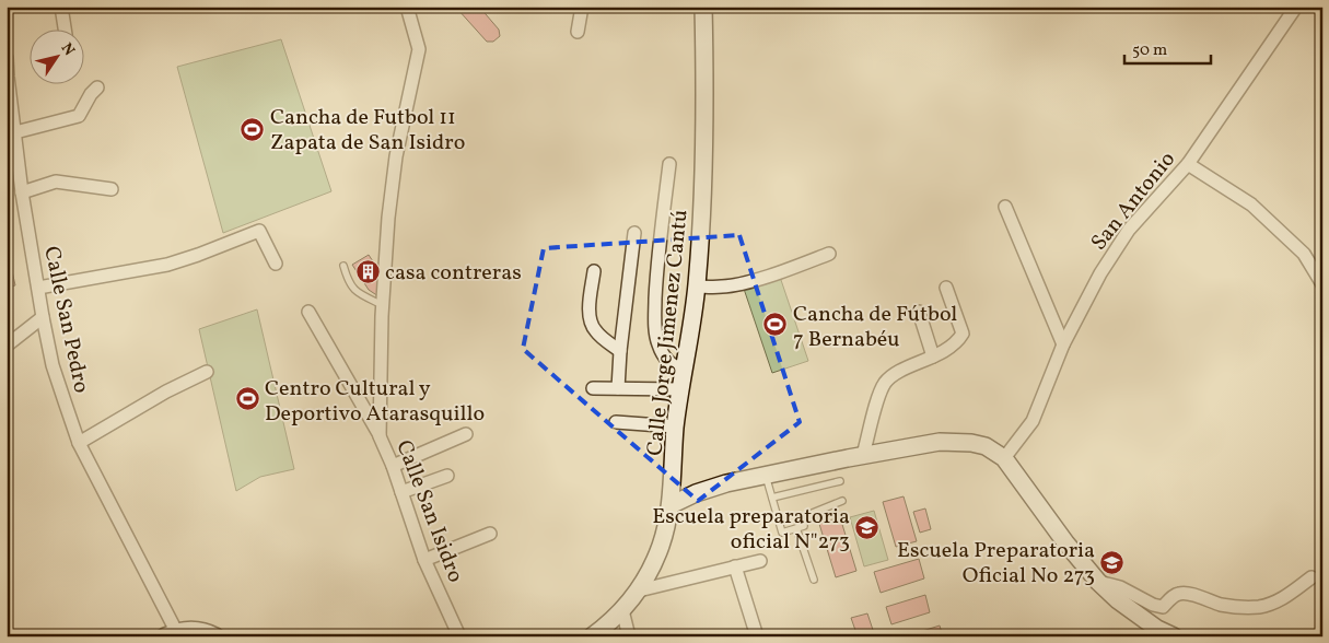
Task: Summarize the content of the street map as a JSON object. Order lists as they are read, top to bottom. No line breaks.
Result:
{"streets":{"main road":["Calle Jorge Jimenez Cantú"],"street":["San Antonio","Calle San Pedro","Calle San Isidro"]},"places":{"sports":["Cancha de Futbol 11 Zapata de San Isidro","Cancha de Fútbol 7 Bernabéu","Centro Cultural y Deportivo Atarasquillo"],"building":["casa contreras"],"school or university":["Escuela preparatoria oficial N\"273","Escuela Preparatoria Oficial No 273"]},"scale_bar":"50 m","north":"top right"}
